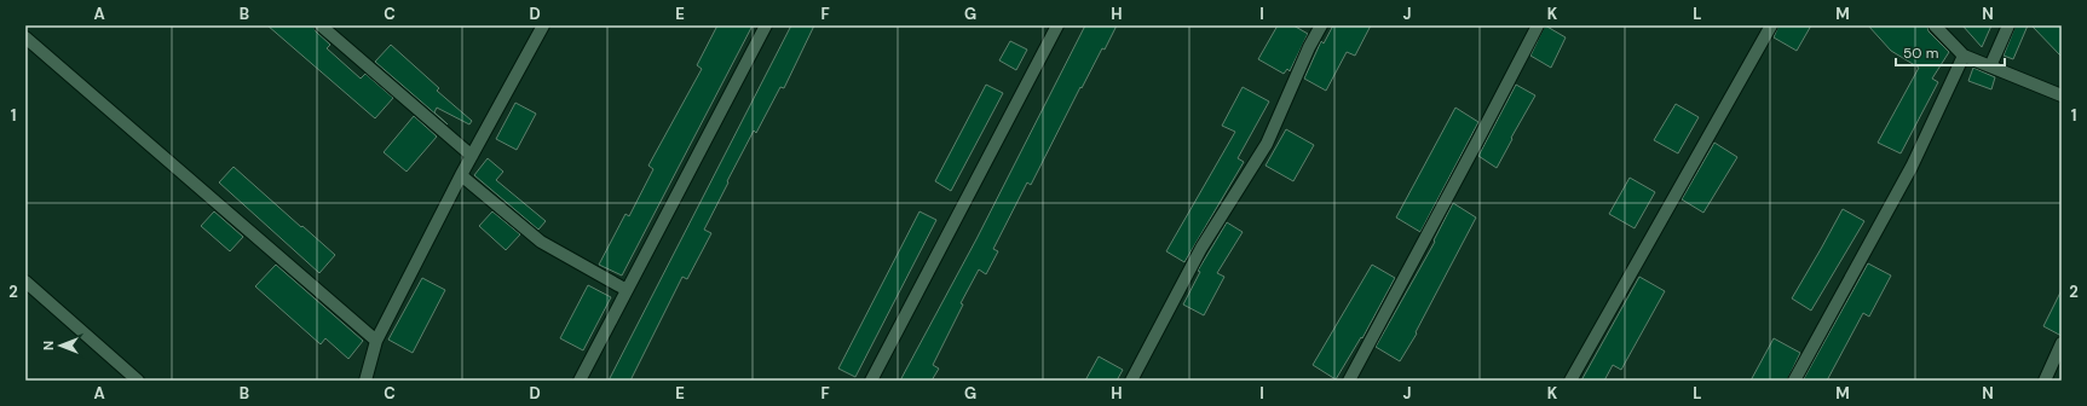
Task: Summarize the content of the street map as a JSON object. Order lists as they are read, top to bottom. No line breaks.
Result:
{"scale_bar":"50 m","north":"left","grid":{"columns":["A","B","C","D","E","F","G","H","I","J","K","L","M","N"],"rows":["1","2"]}}
